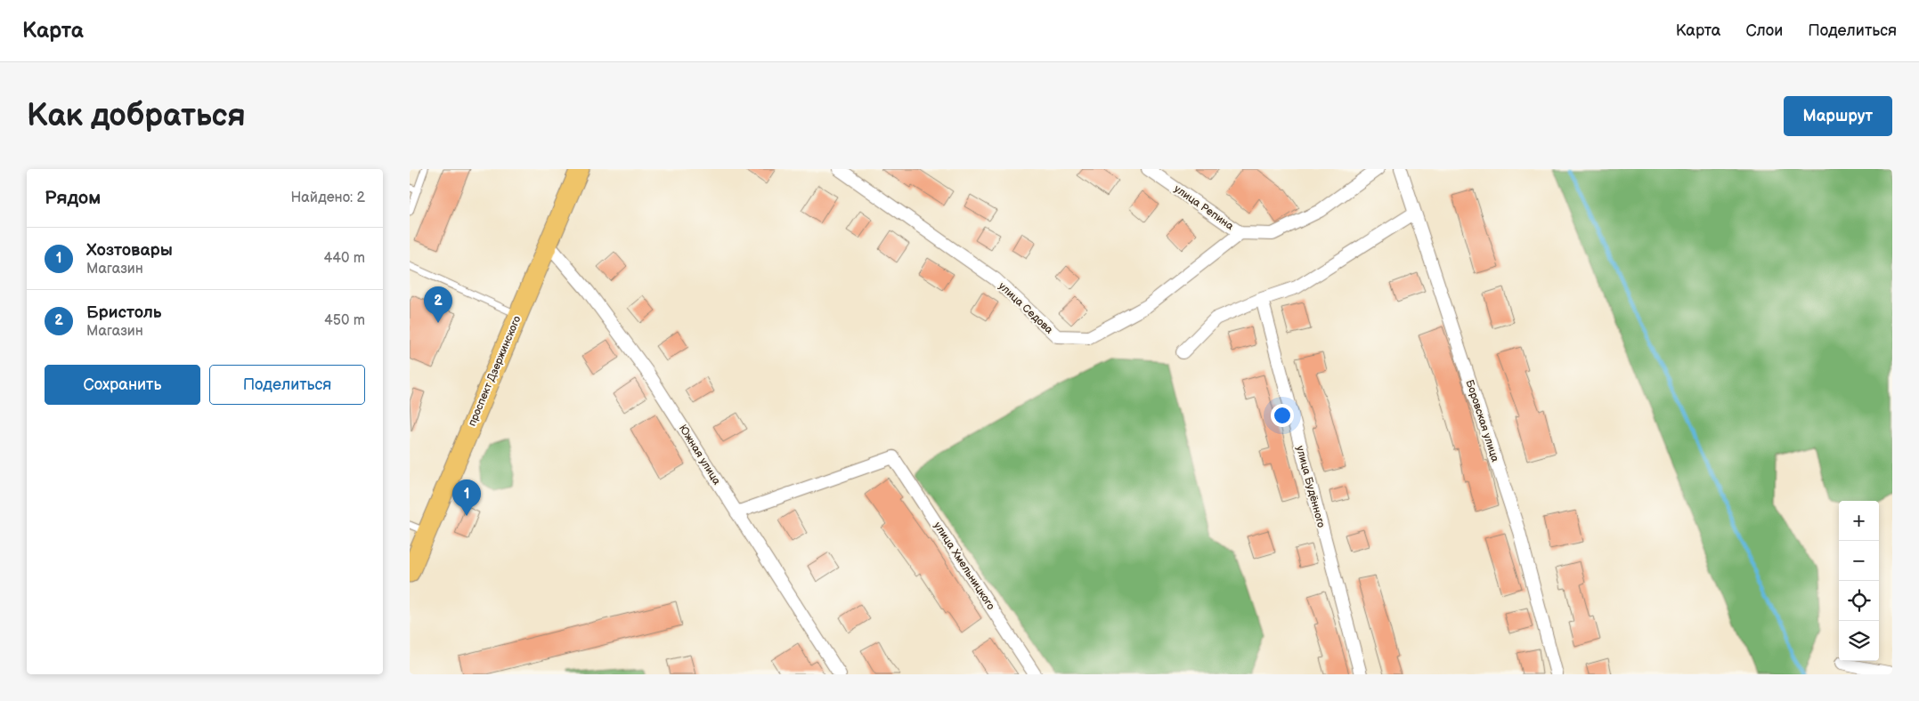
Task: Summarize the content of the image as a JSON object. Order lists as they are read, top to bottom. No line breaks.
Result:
{"streets":{"main road":["проспект Дзержинского"],"street":["улица Репина","улица Седова","Боровская улица","Южная улица","улица Будённого","улица Хмельницкого"]},"crossings":[["улица Репина","улица Седова"],["проспект Дзержинского","Южная улица"],["Южная улица","улица Хмельницкого"]],"page":{"header":"Карта","nav":["Карта","Слои","Поделиться"],"buttons":["Маршрут",["Сохранить","Поделиться"]],"title":"Как добраться","heading":["Рядом","Найдено: 2"],"list":[{"mark":"1","name":"Хозтовары","note":"Магазин","value":"440 m"},{"mark":"2","name":"Бристоль","note":"Магазин","value":"450 m"}],"pins":["2","1"],"map_buttons":["+","−"]}}
